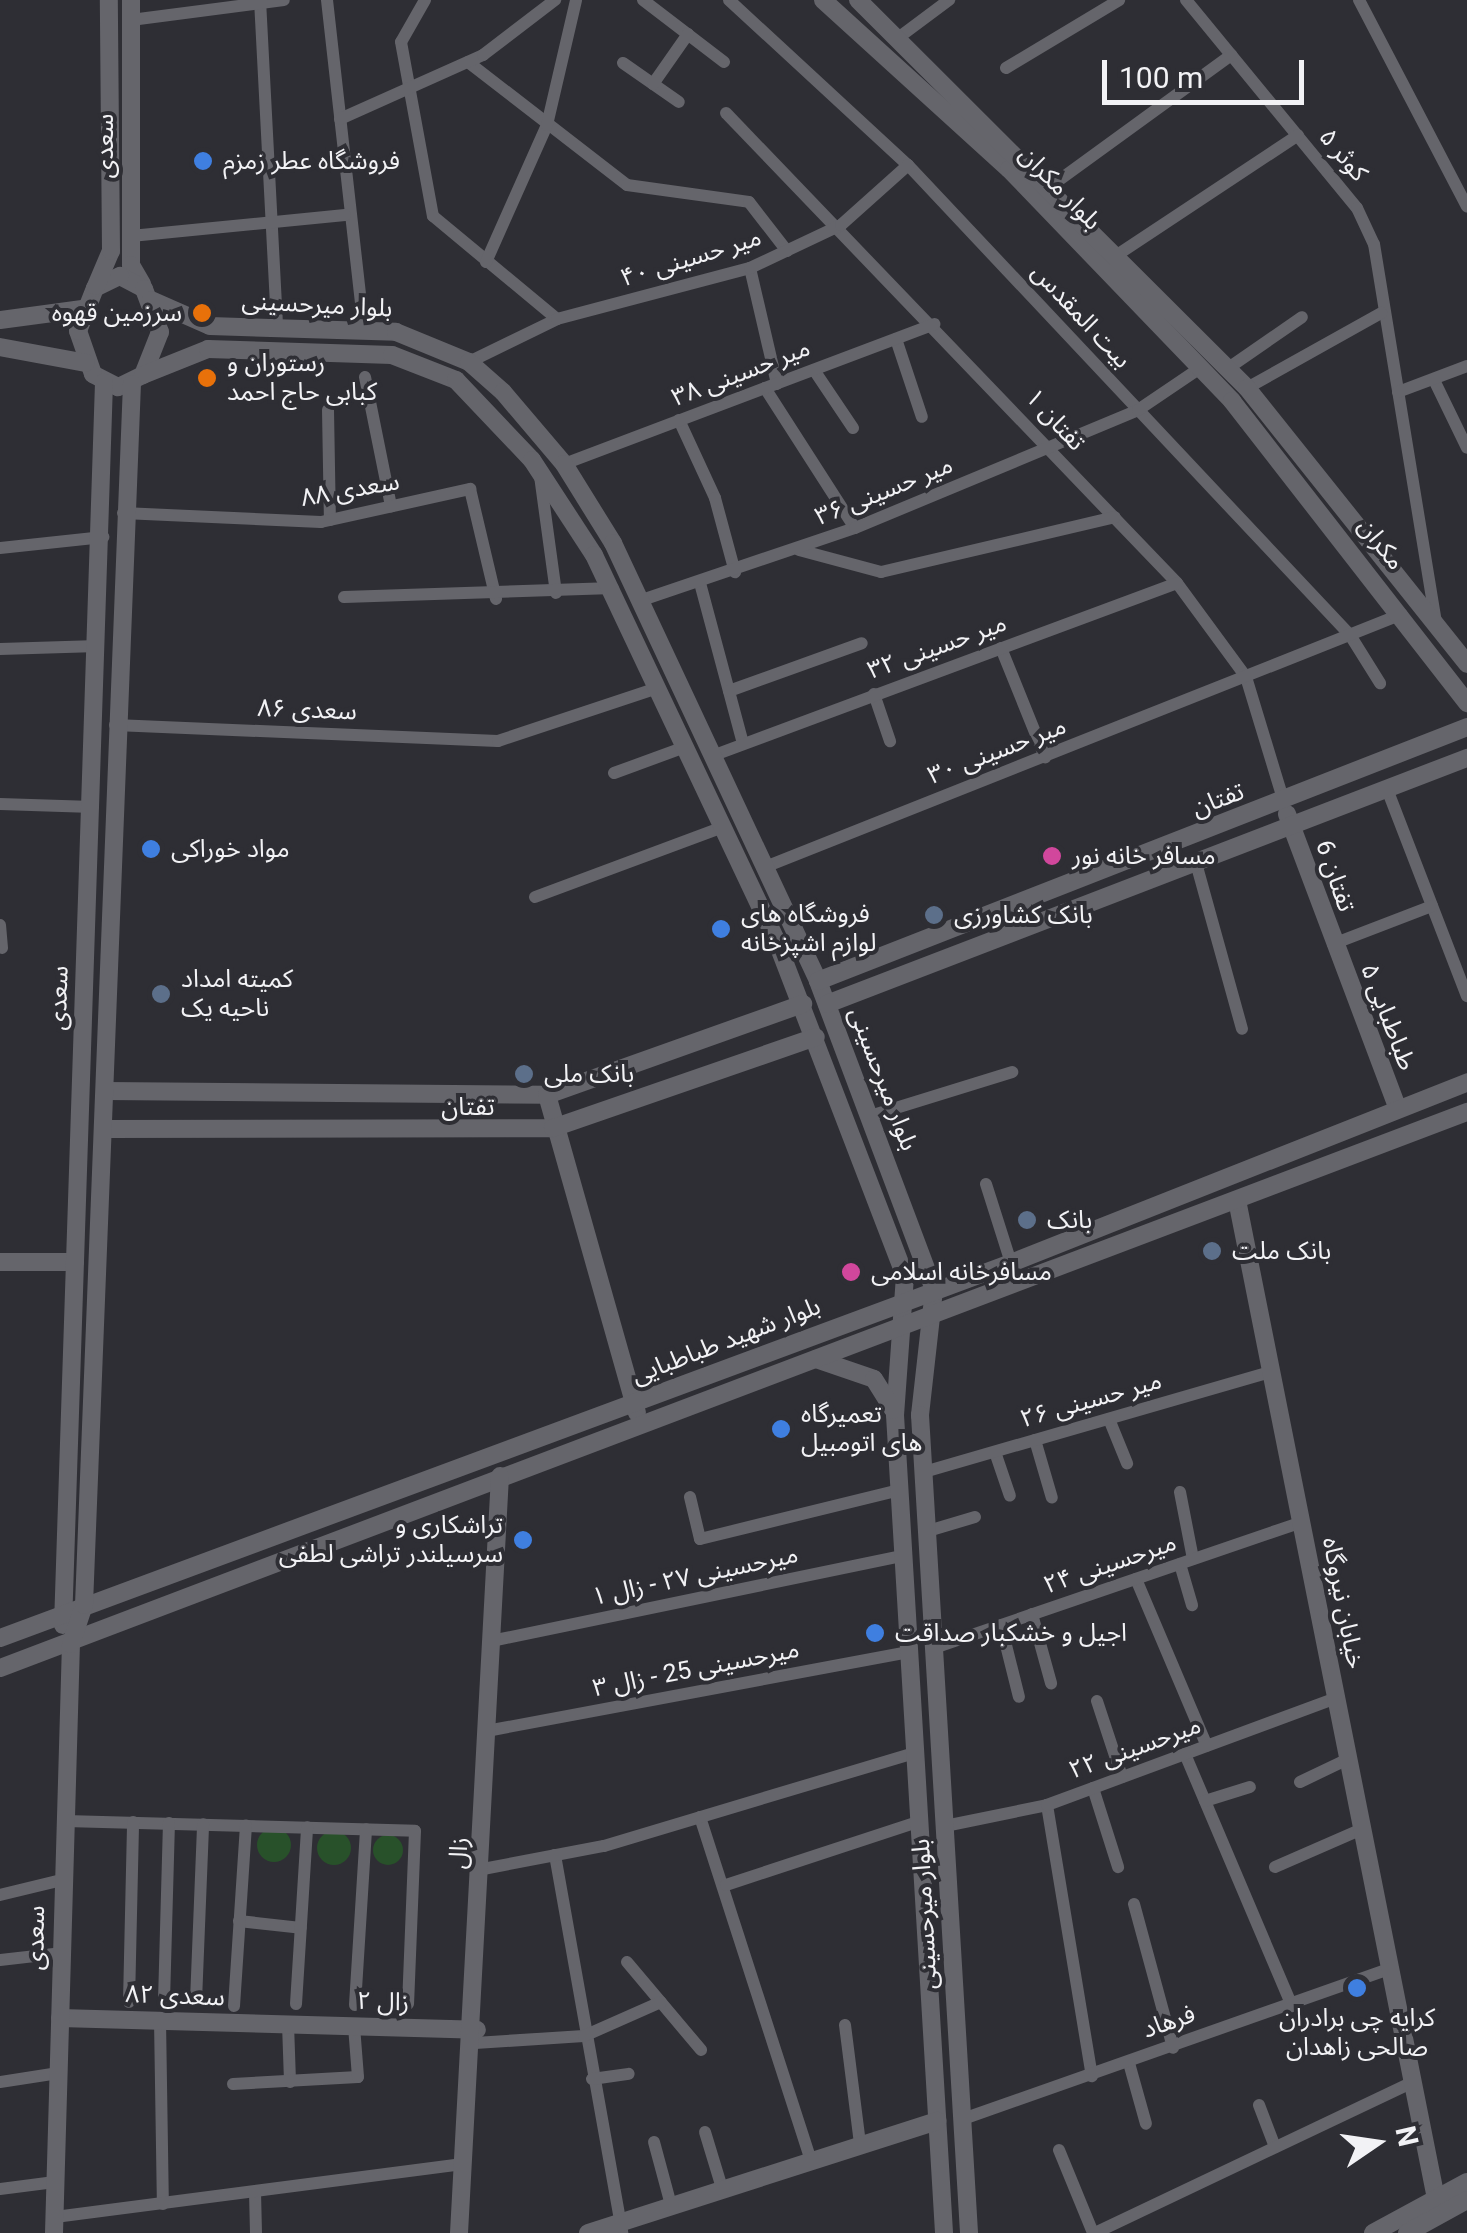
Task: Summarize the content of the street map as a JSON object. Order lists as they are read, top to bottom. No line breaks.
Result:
{"streets":{"main road":["سعدی","بلوار مکران","بلوار میرحسینی","مکران","تفتان","تفتان 6","طباطبایی ۵","بلوار شهید طباطبایی","خیابان نیروگاه","زال","سعدی ۸۲","زال ۲"],"street":["کوثر ۵","میر حسینی ۴۰","بیت المقدس","میر حسینی ۳۸","تفتان ۱","سعدی ۸۸","میر حسینی ۳۶","میر حسینی ۳۲","سعدی ۸۶","میر حسینی ۳۰","میر حسینی ۲۶","میرحسینی ۲۴","میرحسینی ۲۷ - زال ۱","میرحسینی 25 - زال ۳","میرحسینی ۲۲","فرهاد"]},"crossings":[["سعدی","بلوار میرحسینی"],["سعدی","سعدی ۸۸"],["سعدی","سعدی ۸۶"],["سعدی","تفتان"],["سعدی","بلوار شهید طباطبایی"],["سعدی","سعدی ۸۲"],["کوثر ۵","مکران"],["بلوار مکران","میر حسینی ۳۶"],["بلوار مکران","مکران"],["میر حسینی ۴۰","بلوار میرحسینی"],["میر حسینی ۴۰","بیت المقدس"],["میر حسینی ۴۰","تفتان ۱"],["بلوار میرحسینی","میر حسینی ۳۸"],["بلوار میرحسینی","میر حسینی ۳۶"],["بلوار میرحسینی","میر حسینی ۳۲"],["بلوار میرحسینی","سعدی ۸۶"],["بلوار میرحسینی","میر حسینی ۳۰"],["بلوار میرحسینی","تفتان"],["بلوار میرحسینی","بلوار شهید طباطبایی"],["بلوار میرحسینی","میر حسینی ۲۶"],["بلوار میرحسینی","میرحسینی ۲۴"],["بلوار میرحسینی","میرحسینی ۲۷ - زال ۱"],["بلوار میرحسینی","میرحسینی 25 - زال ۳"],["بلوار میرحسینی","میرحسینی ۲۲"],["بلوار میرحسینی","فرهاد"],["بیت المقدس","میر حسینی ۳۶"],["بیت المقدس","میر حسینی ۳۰"],["میر حسینی ۳۸","تفتان ۱"],["تفتان ۱","میر حسینی ۳۶"],["تفتان ۱","میر حسینی ۳۲"],["تفتان ۱","میر حسینی ۳۰"],["تفتان ۱","تفتان"],["تفتان ۱","تفتان 6"],["مکران","میر حسینی ۳۰"],["تفتان","تفتان 6"],["تفتان 6","طباطبایی ۵"],["طباطبایی ۵","بلوار شهید طباطبایی"],["بلوار شهید طباطبایی","خیابان نیروگاه"],["بلوار شهید طباطبایی","زال"],["میر حسینی ۲۶","خیابان نیروگاه"],["میرحسینی ۲۴","خیابان نیروگاه"],["میرحسینی ۲۷ - زال ۱","زال"],["خیابان نیروگاه","میرحسینی ۲۲"],["خیابان نیروگاه","فرهاد"],["میرحسینی 25 - زال ۳","زال"],["زال","زال ۲"],["سعدی ۸۲","زال ۲"]],"places":["فروشگاه عطر زمزم","سرزمین قهوه","رستوران و کبابی حاج احمد","مواد خوراکی","مسافر خانه نور","بانک کشاورزی","فروشگاه های لوازم اشپزخانه","کمیته امداد ناحیه یک","بانک ملی","بانک","بانک ملت","مسافرخانه اسلامی","تعمیرگاه های اتومبیل","تراشکاری و سرسیلندر تراشی لطفی","اجیل و خشکبار صداقت","کرایه چی برادران صالحی زاهدان"],"scale_bar":"100 m","north":"right"}
